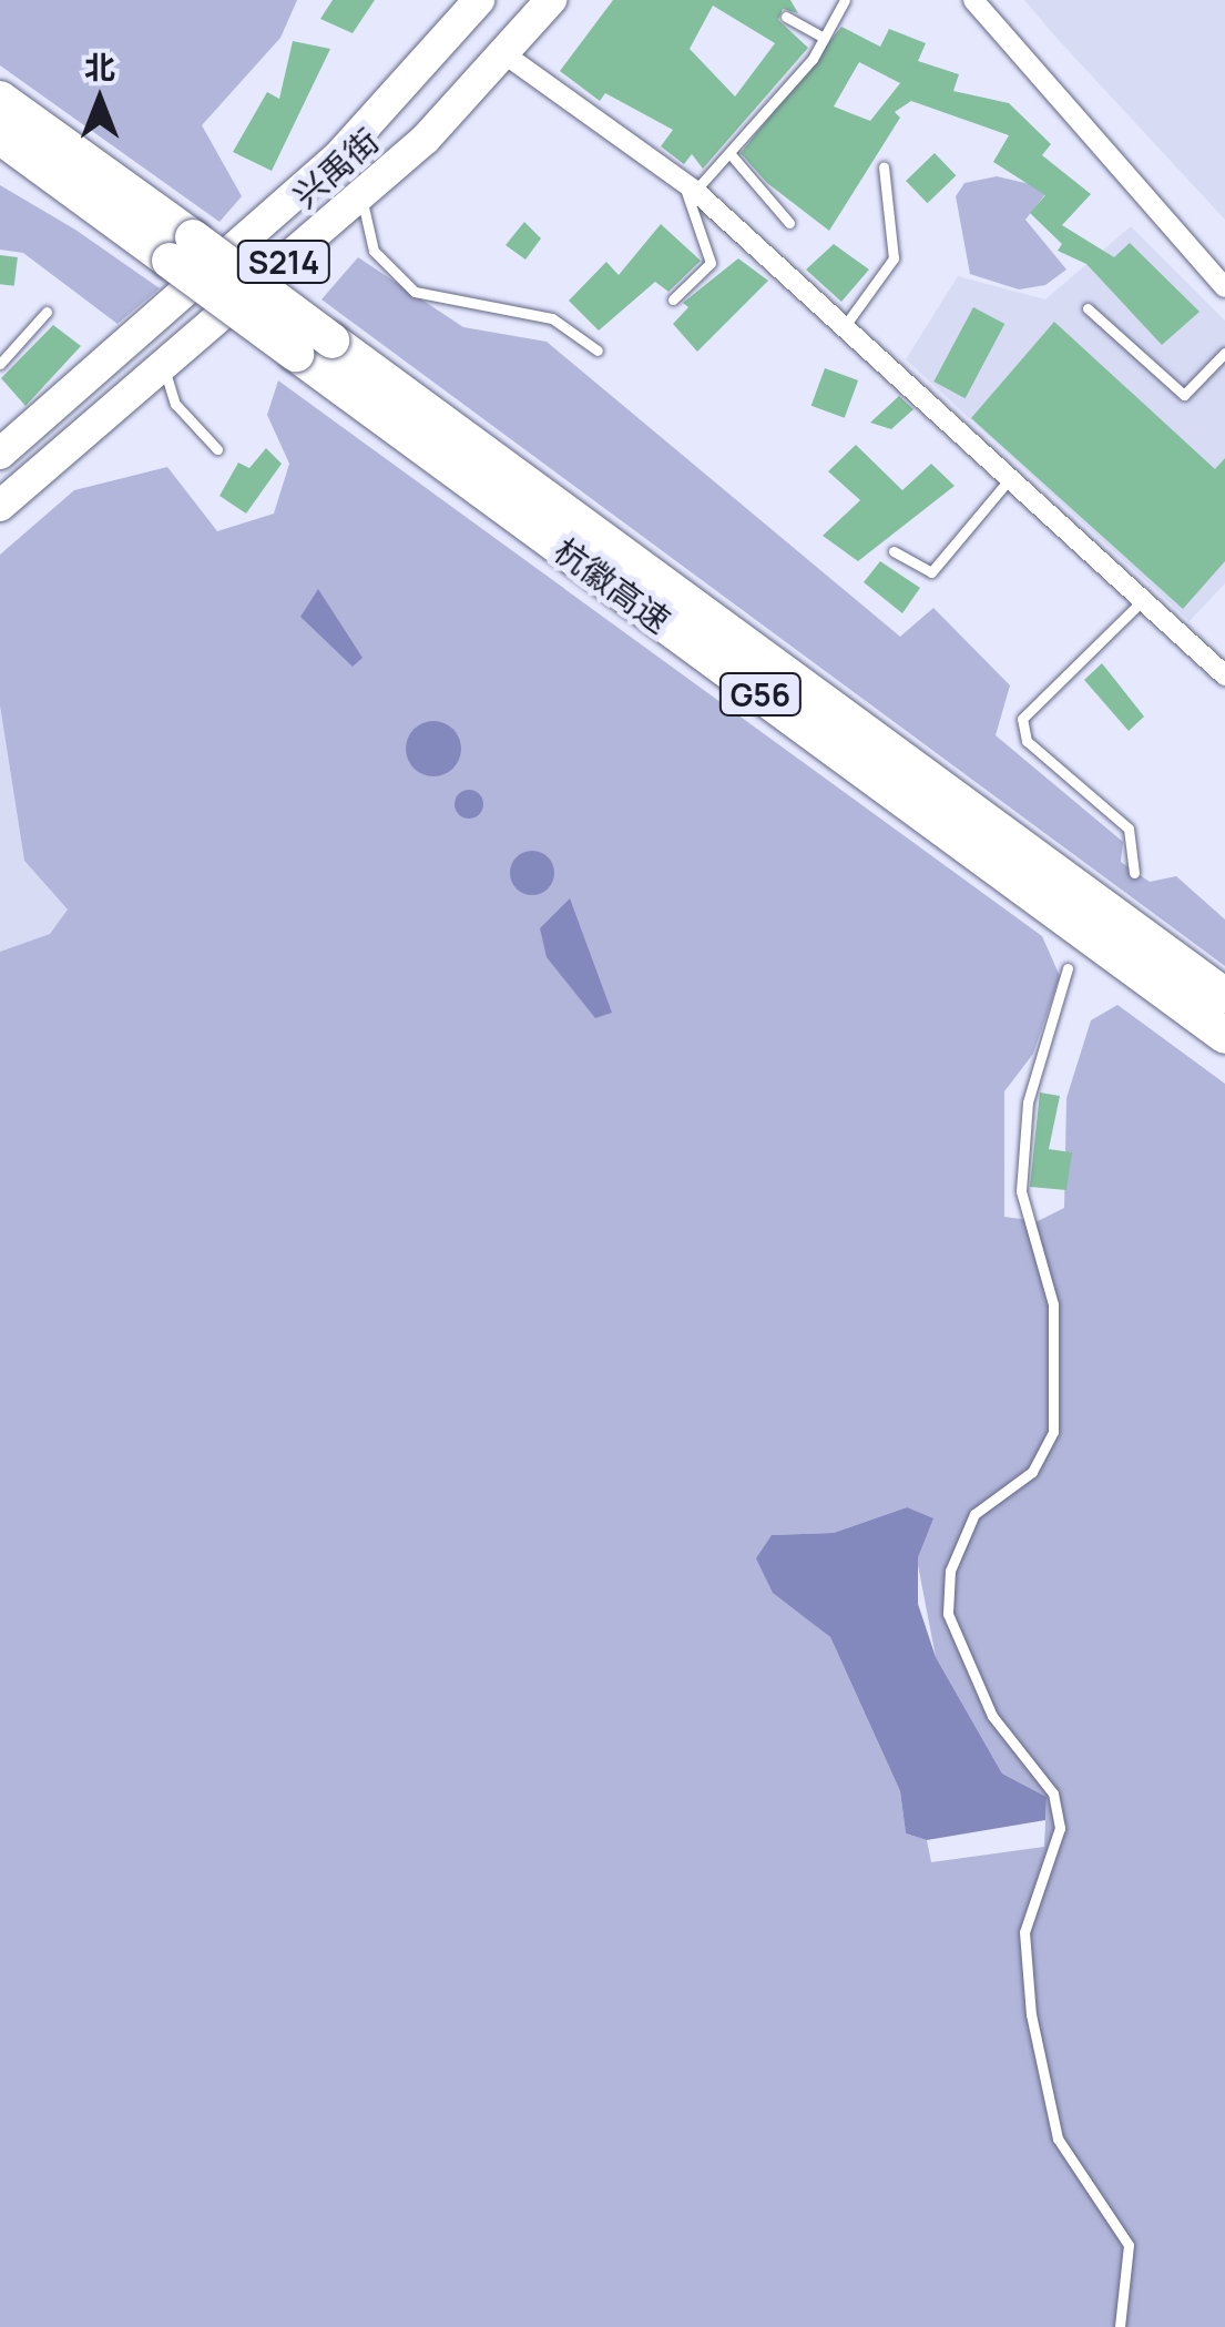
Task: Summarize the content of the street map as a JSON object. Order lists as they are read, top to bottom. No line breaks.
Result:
{"streets":{"highway":["杭徽高速","G56"],"main road":["兴禹街","S214"]},"north":"top"}
